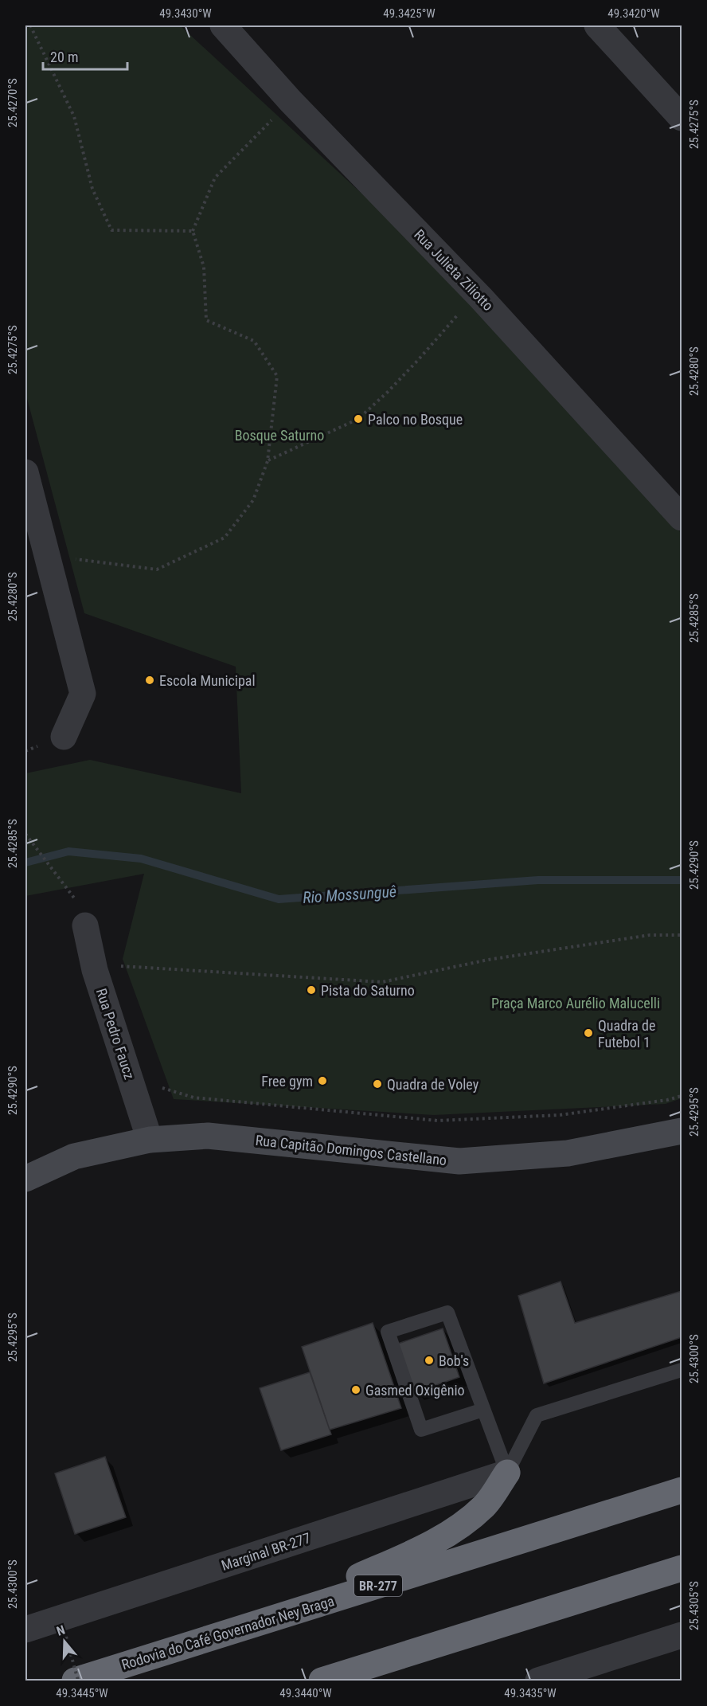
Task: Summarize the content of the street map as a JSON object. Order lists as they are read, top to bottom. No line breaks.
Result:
{"streets":{"highway":["BR-277","Rodovia do Café Governador Ney Braga"],"street":["Rua Julieta Ziliotto","Rua Pedro Faucz","Rua Capitão Domingos Castellano","Marginal BR-277"]},"crossings":[["Rua Pedro Faucz","Rua Capitão Domingos Castellano"]],"water":["Rio Mossunguê"],"parks":["Bosque Saturno","Praça Marco Aurélio Malucelli"],"places":["Palco no Bosque","Escola Municipal","Pista do Saturno","Quadra de Futebol 1","Free gym","Quadra de Voley","Bob's","Gasmed Oxigênio"],"scale_bar":"20 m","north":"top","coordinates":["49.3430°W","49.3425°W","49.3420°W","25.4270°S","25.4275°S","25.4280°S","25.4285°S","25.4290°S","25.4295°S","25.4300°S","25.4305°S","49.3445°W","49.3440°W","49.3435°W"]}
